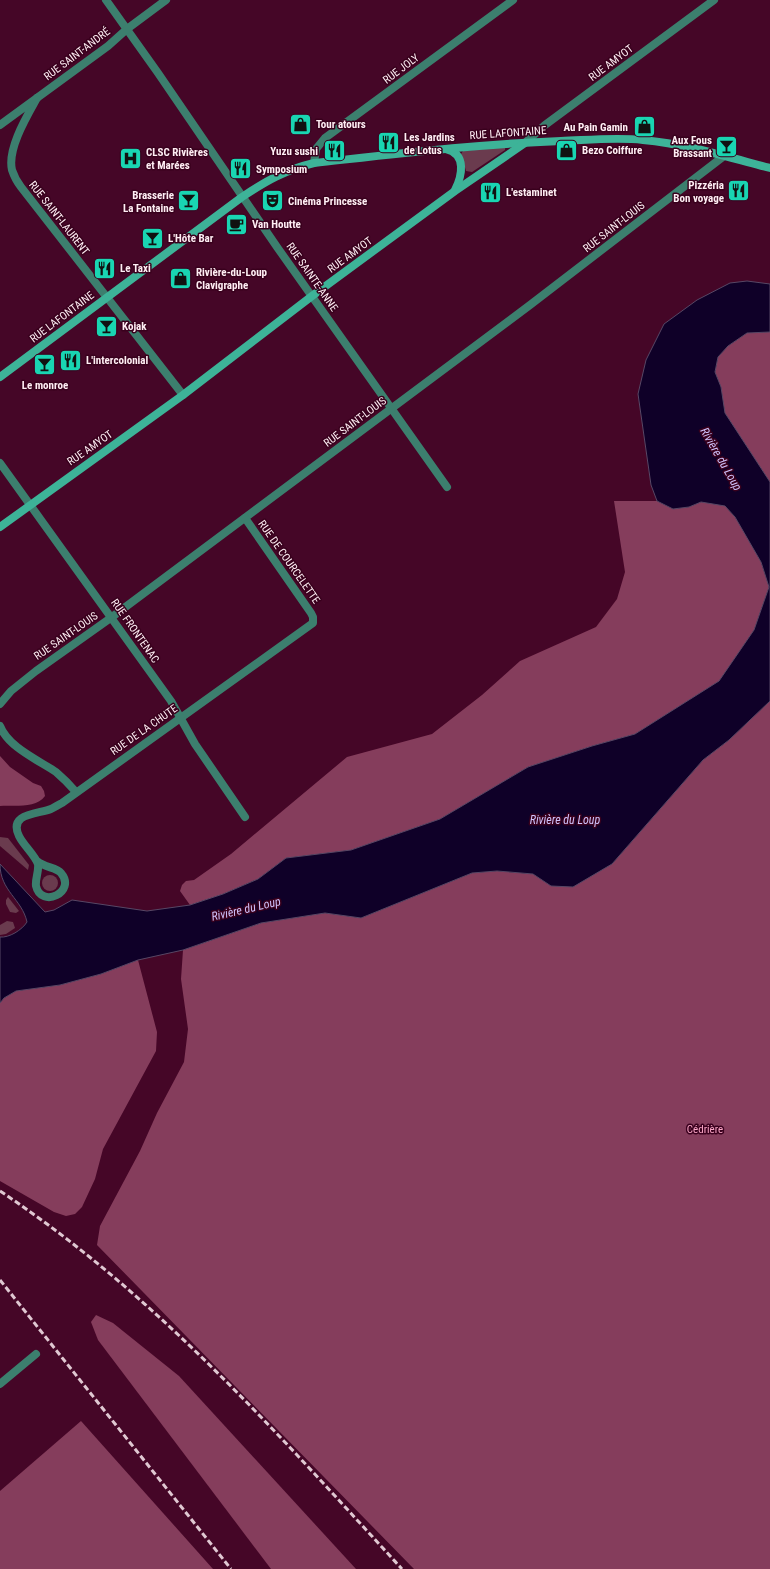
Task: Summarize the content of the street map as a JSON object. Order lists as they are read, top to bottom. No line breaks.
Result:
{"streets":{"main road":["RUE AMYOT","RUE LAFONTAINE"],"street":["RUE SAINT-ANDRÉ","RUE JOLY","RUE SAINT-LAURENT","RUE SAINT-LOUIS","RUE SAINTE-ANNE","RUE DE COURCELETTE","RUE FRONTENAC","RUE DE LA CHUTE"]},"crossings":[["RUE SAINT-ANDRÉ","RUE SAINT-LAURENT"],["RUE SAINT-ANDRÉ","RUE SAINTE-ANNE"],["RUE AMYOT","RUE LAFONTAINE"],["RUE AMYOT","RUE SAINT-LAURENT"],["RUE AMYOT","RUE SAINTE-ANNE"],["RUE AMYOT","RUE FRONTENAC"],["RUE JOLY","RUE LAFONTAINE"],["RUE LAFONTAINE","RUE SAINT-LAURENT"],["RUE LAFONTAINE","RUE SAINT-LOUIS"],["RUE LAFONTAINE","RUE SAINTE-ANNE"],["RUE SAINT-LOUIS","RUE SAINTE-ANNE"],["RUE SAINT-LOUIS","RUE DE COURCELETTE"],["RUE SAINT-LOUIS","RUE FRONTENAC"],["RUE DE COURCELETTE","RUE DE LA CHUTE"],["RUE FRONTENAC","RUE DE LA CHUTE"]],"water":["Rivière du Loup"],"parks":["Cédrière"],"places":{"shop":["Tour atours","Au Pain Gamin","Bezo Coiffure","Rivière-du-Loup Clavigraphe"],"restaurant":["Les Jardins de Lotus","Yuzu sushi","Symposium","Pizzéria Bon voyage","L'estaminet","Le Taxi","L'intercolonial"],"bar":["Aux Fous Brassant","Brasserie La Fontaine","L'Hôte Bar","Kojak","Le monroe"],"hospital":["CLSC Rivières et Marées"],"theatre":["Cinéma Princesse"],"cafe":["Van Houtte"]}}
